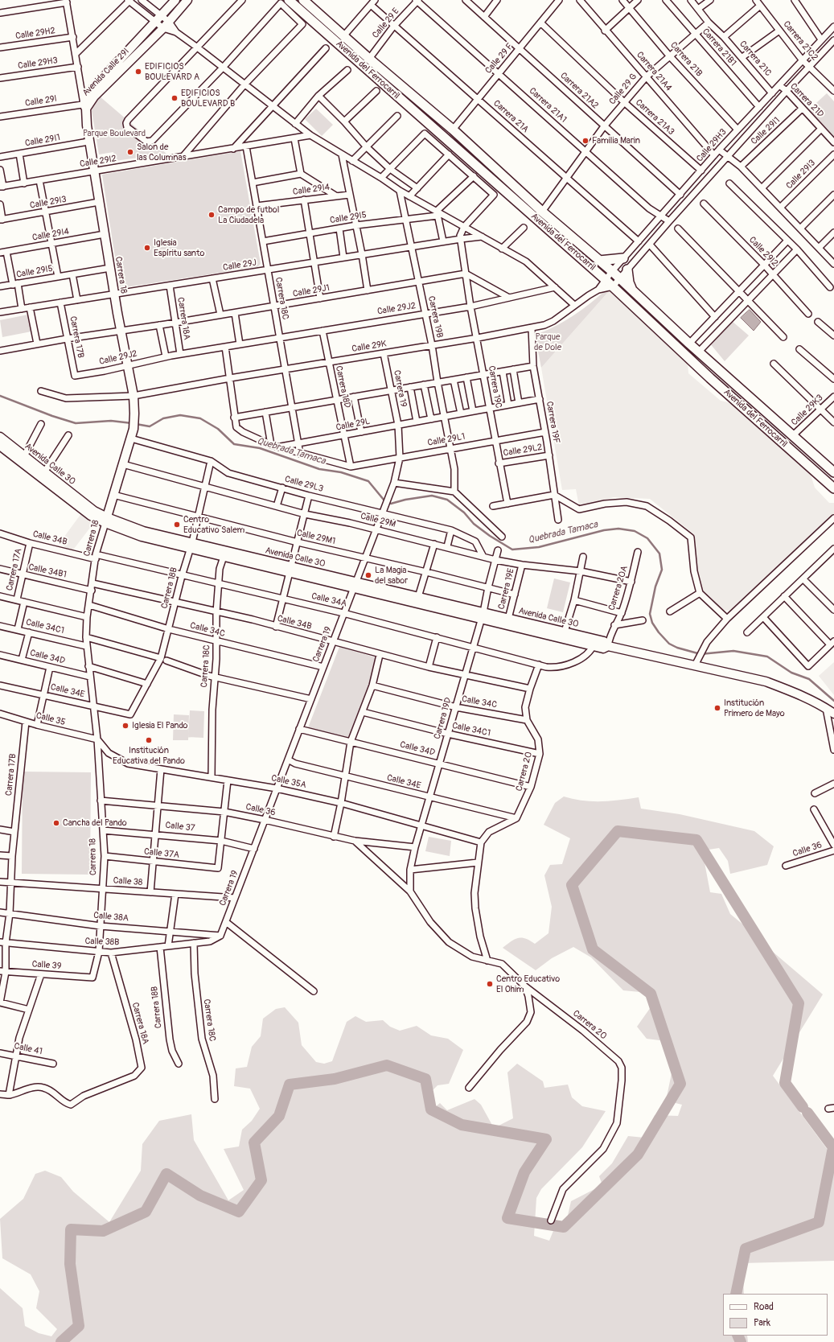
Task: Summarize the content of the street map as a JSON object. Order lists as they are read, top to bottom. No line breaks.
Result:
{"streets":{"main road":["Avenida del Ferrocarril","Avenida Calle 29I","Carrera 18","Avenida Calle 30"],"street":["Calle 29 E","Calle 29H2","Carrera 21C2","Carrera 21B1","Calle 29 F","Carrera 21C","Carrera 21B","Calle 29H3","Carrera 21A4","Calle 29 G","Carrera 21A2","Carrera 21D","Calle 29I","Carrera 21A1","Carrera 21A","Carrera 21A3","Calle 29I1","Calle 29I2","Calle 29I3","Calle 29I4","Calle 29I5","Calle 29J","Calle 29J1","Carrera 18C","Calle 29J2","Carrera 19B","Carrera 18A","Carrera 17B","Calle 29K","Carrera 18D","Carrera 19C","Carrera 19","Calle 29K3","Carrera 19F","Calle 29L","Calle 29L1","Calle 29L2","Calle 29L3","Calle 29M","Calle 29M1","Calle 34B","Carrera 17A","Calle 34B1","Carrera 18B","Carrera 20A","Carrera 19E","Calle 34A","Calle 34C1","Calle 34C","Calle 34D","Calle 34E","Carrera 19D","Calle 35","Carrera 20","Calle 35A","Calle 36","Calle 37","Calle 37A","Calle 38","Calle 38A","Calle 38B","Calle 39","Calle 41"]},"crossings":[["Calle 29 E","Avenida del Ferrocarril"],["Calle 29 E","Carrera 21A1"],["Calle 29 E","Carrera 21A"],["Calle 29H2","Carrera 18"],["Carrera 21C2","Calle 29H3"],["Carrera 21B1","Calle 29H3"],["Carrera 21B1","Calle 29 G"],["Calle 29 F","Avenida del Ferrocarril"],["Calle 29 F","Carrera 21A2"],["Calle 29 F","Carrera 21A1"],["Calle 29 F","Carrera 21A"],["Calle 29 F","Carrera 21A3"],["Carrera 21C","Calle 29H3"],["Carrera 21C","Calle 29 G"],["Carrera 21B","Calle 29H3"],["Carrera 21B","Calle 29 G"],["Calle 29H3","Avenida del Ferrocarril"],["Calle 29H3","Carrera 21A4"],["Calle 29H3","Carrera 21A2"],["Calle 29H3","Carrera 21D"],["Calle 29H3","Carrera 21A1"],["Calle 29H3","Carrera 21A"],["Calle 29H3","Carrera 21A3"],["Calle 29H3","Carrera 18"],["Calle 29H3","Calle 29K"],["Avenida del Ferrocarril","Calle 29 G"],["Avenida del Ferrocarril","Calle 29K"],["Avenida del Ferrocarril","Calle 29K3"],["Carrera 21A4","Calle 29 G"],["Avenida Calle 29I","Calle 29I"],["Avenida Calle 29I","Carrera 18"],["Calle 29 G","Carrera 21A2"],["Calle 29 G","Carrera 21A1"],["Calle 29 G","Carrera 21A"],["Calle 29 G","Carrera 21A3"],["Carrera 21D","Calle 29I1"],["Calle 29I","Carrera 18"],["Calle 29I1","Carrera 18"],["Calle 29I2","Carrera 18"],["Calle 29I2","Carrera 18C"],["Calle 29I3","Carrera 18"],["Calle 29I4","Carrera 18"],["Calle 29I4","Carrera 18C"],["Calle 29I5","Carrera 18"],["Calle 29I5","Carrera 18C"],["Calle 29I5","Carrera 19B"],["Calle 29J","Carrera 18"],["Calle 29J","Carrera 18C"],["Calle 29J","Carrera 19B"],["Calle 29J","Carrera 18A"],["Calle 29J","Carrera 17B"],["Calle 29J","Carrera 19C"],["Carrera 18","Calle 29J1"],["Carrera 18","Calle 29J2"],["Carrera 18","Calle 29K"],["Carrera 18","Avenida Calle 30"],["Carrera 18","Calle 29L3"],["Carrera 18","Calle 29M"],["Carrera 18","Calle 29M1"],["Carrera 18","Calle 34B"],["Carrera 18","Calle 34B1"],["Carrera 18","Calle 34A"],["Carrera 18","Calle 34C1"],["Carrera 18","Calle 34C"],["Carrera 18","Calle 34D"],["Carrera 18","Calle 34E"],["Carrera 18","Calle 35"],["Carrera 18","Calle 35A"],["Carrera 18","Calle 36"],["Carrera 18","Calle 37"],["Carrera 18","Calle 37A"],["Carrera 18","Calle 38"],["Carrera 18","Calle 38A"],["Carrera 18","Calle 38B"],["Carrera 18","Calle 39"],["Calle 29J1","Carrera 18C"],["Calle 29J1","Carrera 19B"],["Calle 29J1","Carrera 18A"],["Calle 29J1","Carrera 17B"],["Calle 29J1","Carrera 19C"],["Carrera 18C","Calle 29J2"],["Carrera 18C","Calle 29K"],["Carrera 18C","Calle 29L"],["Carrera 18C","Avenida Calle 30"],["Carrera 18C","Calle 34B"],["Carrera 18C","Calle 34A"],["Carrera 18C","Calle 34C"],["Carrera 18C","Calle 35A"],["Carrera 18C","Calle 38B"],["Calle 29J2","Carrera 19B"],["Calle 29J2","Carrera 18A"],["Calle 29J2","Carrera 17B"],["Calle 29J2","Carrera 18D"],["Calle 29J2","Carrera 19C"],["Carrera 19B","Calle 29K"],["Carrera 19B","Calle 29L"],["Carrera 19B","Calle 29L1"],["Carrera 18A","Calle 38B"],["Carrera 17B","Calle 35"],["Carrera 17B","Calle 38"],["Carrera 17B","Calle 38A"],["Carrera 17B","Calle 38B"],["Carrera 17B","Calle 39"],["Calle 29K","Carrera 18D"],["Calle 29K","Carrera 19C"],["Calle 29K","Carrera 19"],["Calle 29K","Carrera 19F"],["Carrera 18D","Calle 29L"],["Carrera 18D","Calle 29L1"],["Carrera 19C","Calle 29L"],["Carrera 19C","Calle 29L1"],["Carrera 19C","Calle 29L2"],["Carrera 19","Calle 29L"],["Carrera 19","Calle 29L1"],["Carrera 19","Avenida Calle 30"],["Carrera 19","Calle 29L3"],["Carrera 19","Calle 29M"],["Carrera 19","Calle 29M1"],["Carrera 19","Calle 34B"],["Carrera 19","Calle 34A"],["Carrera 19","Calle 34C"],["Carrera 19","Calle 34D"],["Carrera 19","Calle 34E"],["Carrera 19","Calle 35A"],["Carrera 19","Calle 36"],["Carrera 19","Calle 37"],["Carrera 19","Calle 38"],["Carrera 19","Calle 38A"],["Carrera 19","Calle 38B"],["Carrera 19F","Calle 29L"],["Carrera 19F","Calle 29L1"],["Carrera 19F","Calle 29L2"],["Avenida Calle 30","Carrera 18B"],["Avenida Calle 30","Carrera 20A"],["Avenida Calle 30","Carrera 19E"],["Avenida Calle 30","Calle 34A"],["Avenida Calle 30","Carrera 19D"],["Calle 29L3","Calle 29M"],["Calle 29L3","Carrera 18B"],["Calle 29M","Carrera 18B"],["Calle 29M","Carrera 20A"],["Calle 29M","Carrera 19E"],["Calle 29M","Carrera 19D"],["Calle 29M1","Carrera 18B"],["Calle 29M1","Carrera 19E"],["Calle 29M1","Carrera 19D"],["Calle 34B","Carrera 17A"],["Calle 34B","Carrera 18B"],["Calle 34B","Calle 34A"],["Calle 34B","Carrera 19D"],["Calle 34B","Carrera 20"],["Carrera 17A","Calle 34B1"],["Carrera 18B","Calle 34A"],["Carrera 18B","Calle 34C"],["Carrera 18B","Calle 34E"],["Carrera 18B","Calle 38B"],["Calle 34A","Carrera 19D"],["Calle 34A","Carrera 20"],["Calle 34C1","Carrera 19D"],["Calle 34C1","Carrera 20"],["Calle 34C","Carrera 19D"],["Calle 34C","Carrera 20"],["Calle 34D","Carrera 19D"],["Calle 34D","Carrera 20"],["Calle 34E","Carrera 19D"],["Calle 34E","Carrera 20"],["Carrera 19D","Carrera 20"],["Carrera 19D","Calle 35A"],["Carrera 19D","Calle 36"],["Calle 35","Calle 35A"],["Carrera 20","Calle 36"],["Calle 37","Calle 37A"],["Calle 38A","Calle 38B"]],"water":["Quebrada Tamaca"],"parks":["Parque Boulevard","Parque de Dole"],"places":["EDIFICIOS BOULEVARD A","EDIFICIOS BOULEVARD B","Familia Marin","Salon de las Columnas","Campo de futbol La Ciudadela","Iglesia Espíritu santo","Centro Educativo Salem","La Magia del sabor","Institución Primero de Mayo","Iglesia El Pando","Institución Educativa del Pando","Cancha del Pando","Centro Educativo El Ohim"],"legend":["Road","Park"]}
